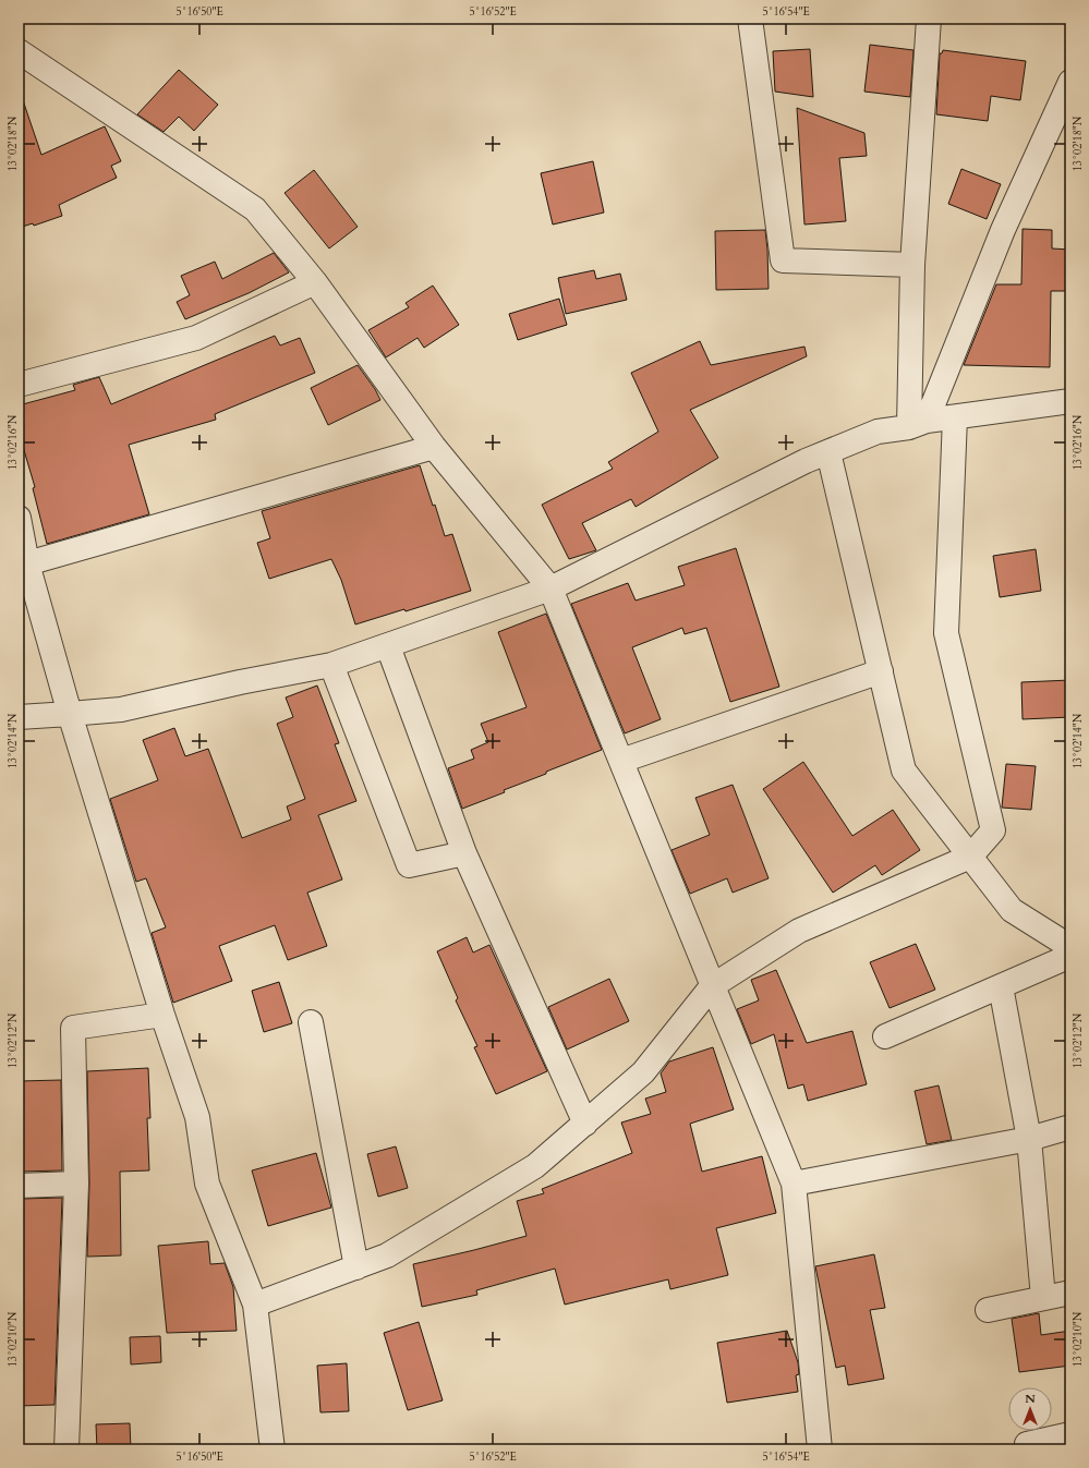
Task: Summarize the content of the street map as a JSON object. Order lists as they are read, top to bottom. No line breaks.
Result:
{"north":"top","coordinates":["5°16'50\"E","5°16'52\"E","5°16'54\"E","13°02'18\"N","13°02'16\"N","13°02'14\"N","13°02'12\"N","13°02'10\"N"]}
